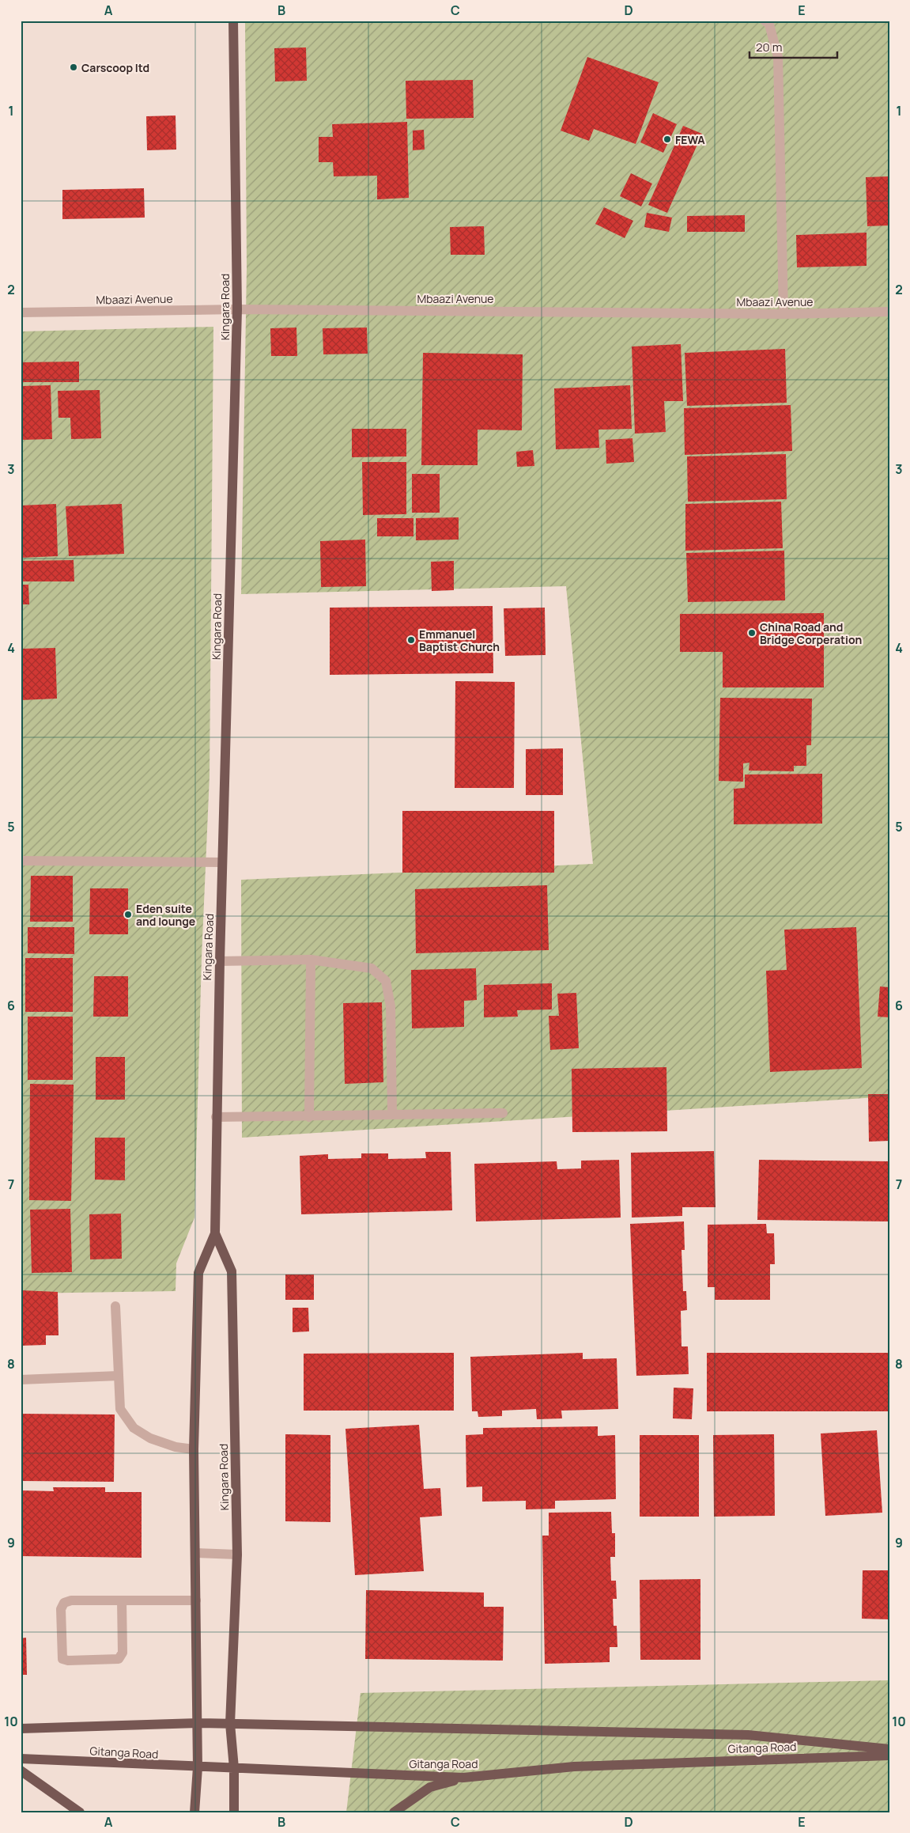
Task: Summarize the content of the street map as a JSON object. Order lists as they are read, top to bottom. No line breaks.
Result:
{"streets":{"main road":["Kingara Road","Gitanga Road"],"street":["Mbaazi Avenue"]},"crossings":[["Mbaazi Avenue","Kingara Road"],["Kingara Road","Gitanga Road"]],"places":["Carscoop ltd","FEWA","China Road and Bridge Corperation","Emmanuel Baptist Church","Eden suite and lounge"],"scale_bar":"20 m","grid":{"columns":["A","B","C","D","E"],"rows":["1","2","3","4","5","6","7","8","9","10"]}}
